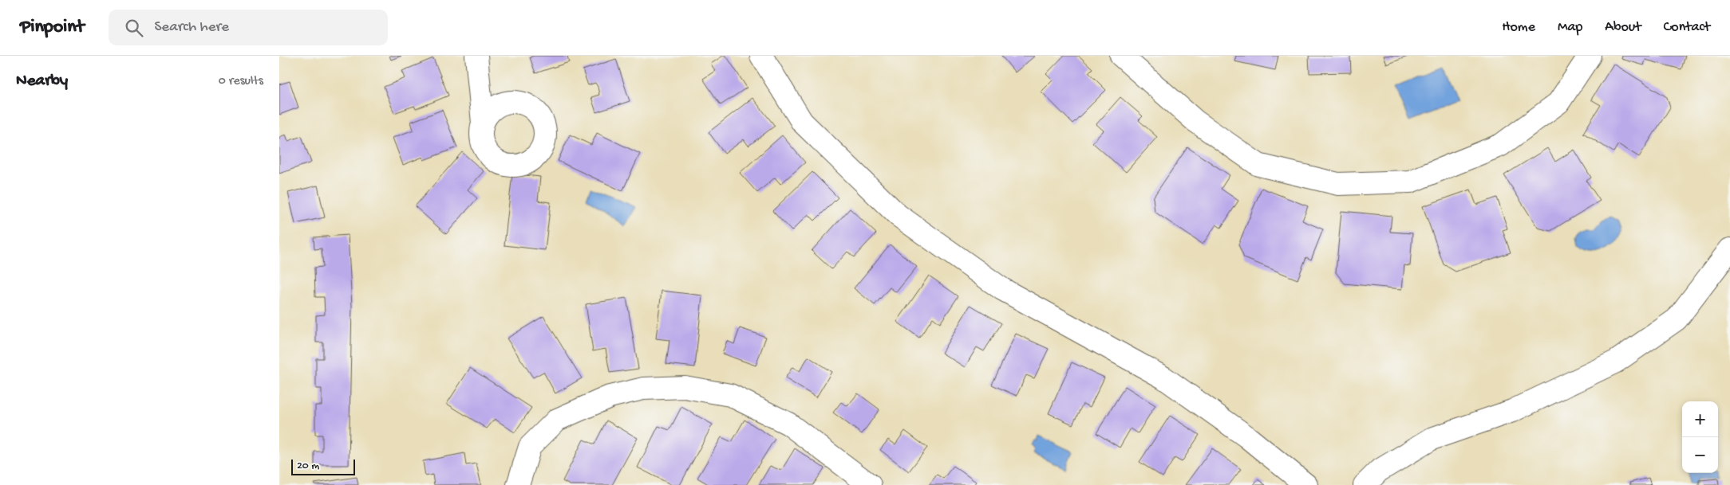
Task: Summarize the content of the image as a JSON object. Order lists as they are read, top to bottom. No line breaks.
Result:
{"scale_bar":"20 m","page":{"header":"Pinpoint","search":"Search here","nav":["Home","Map","About","Contact"],"heading":["Nearby","0 results"],"map_buttons":["+","−"],"scale":"20 m"}}
